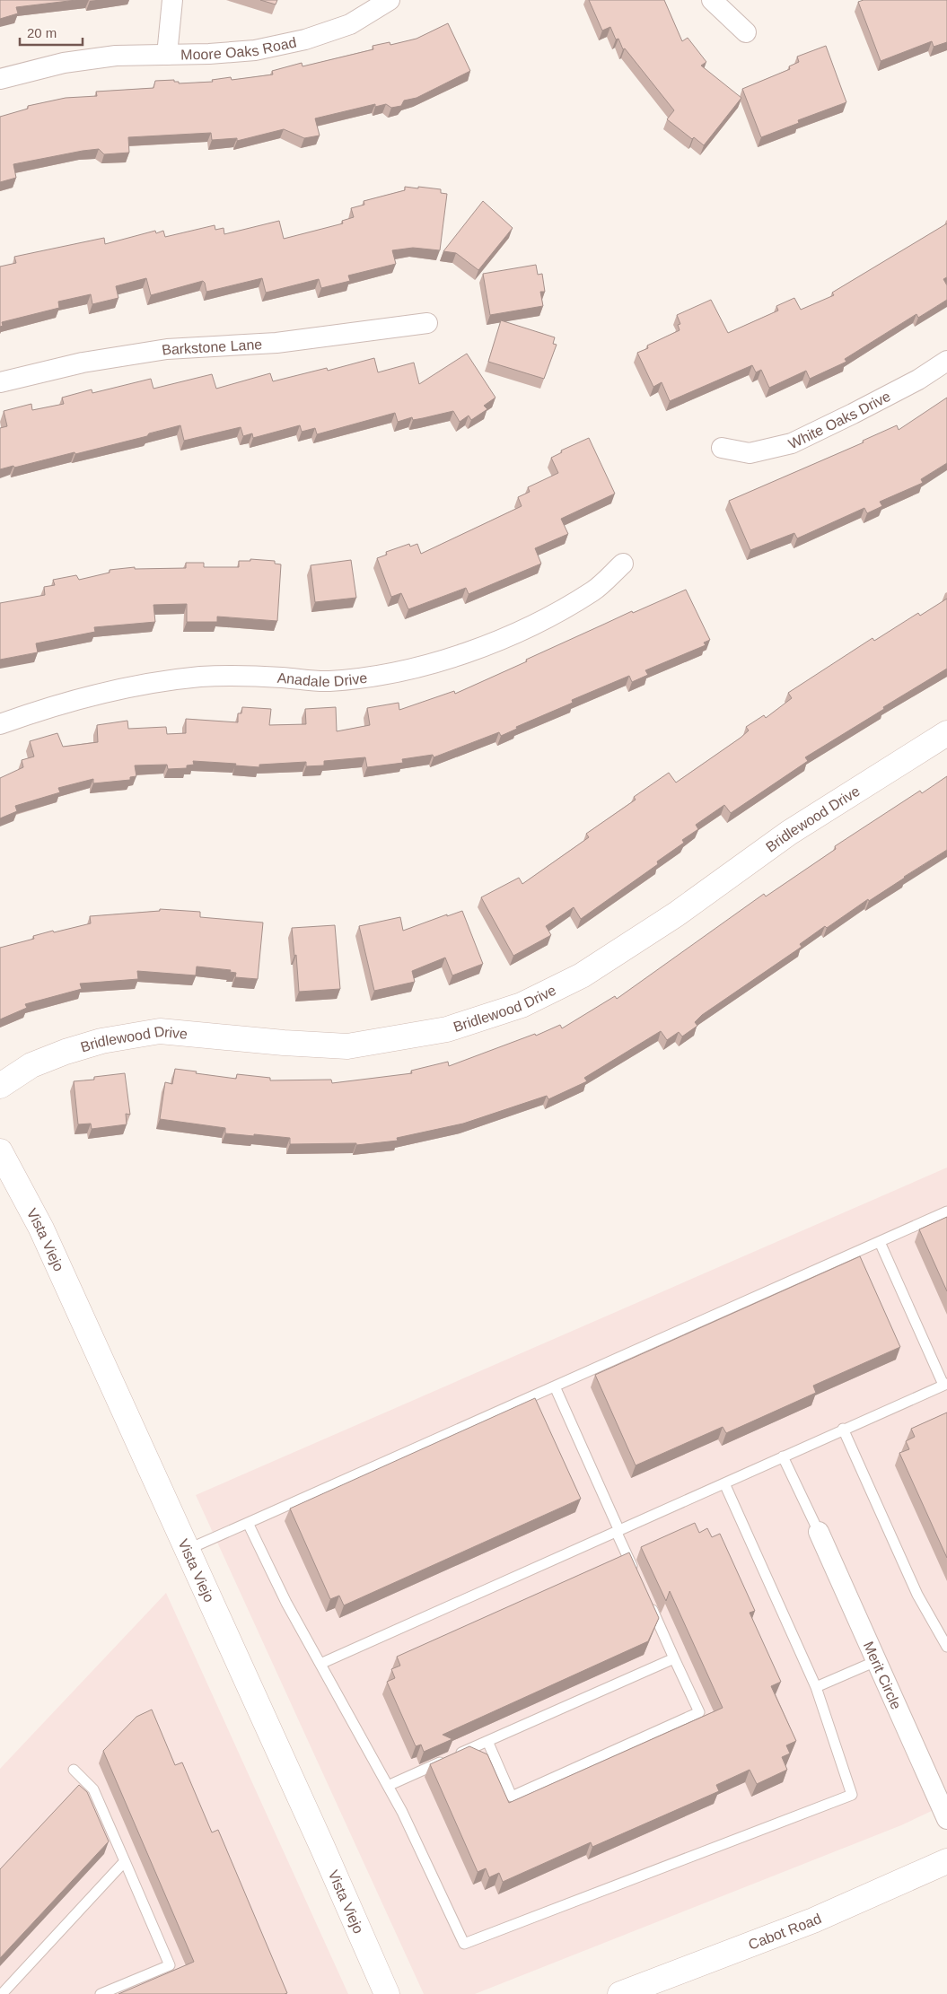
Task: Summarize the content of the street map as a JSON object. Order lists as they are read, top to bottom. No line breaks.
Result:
{"streets":{"street":["Moore Oaks Road","Barkstone Lane","White Oaks Drive","Anadale Drive","Bridlewood Drive","Vista Viejo","Merit Circle","Cabot Road"]},"scale_bar":"20 m"}
